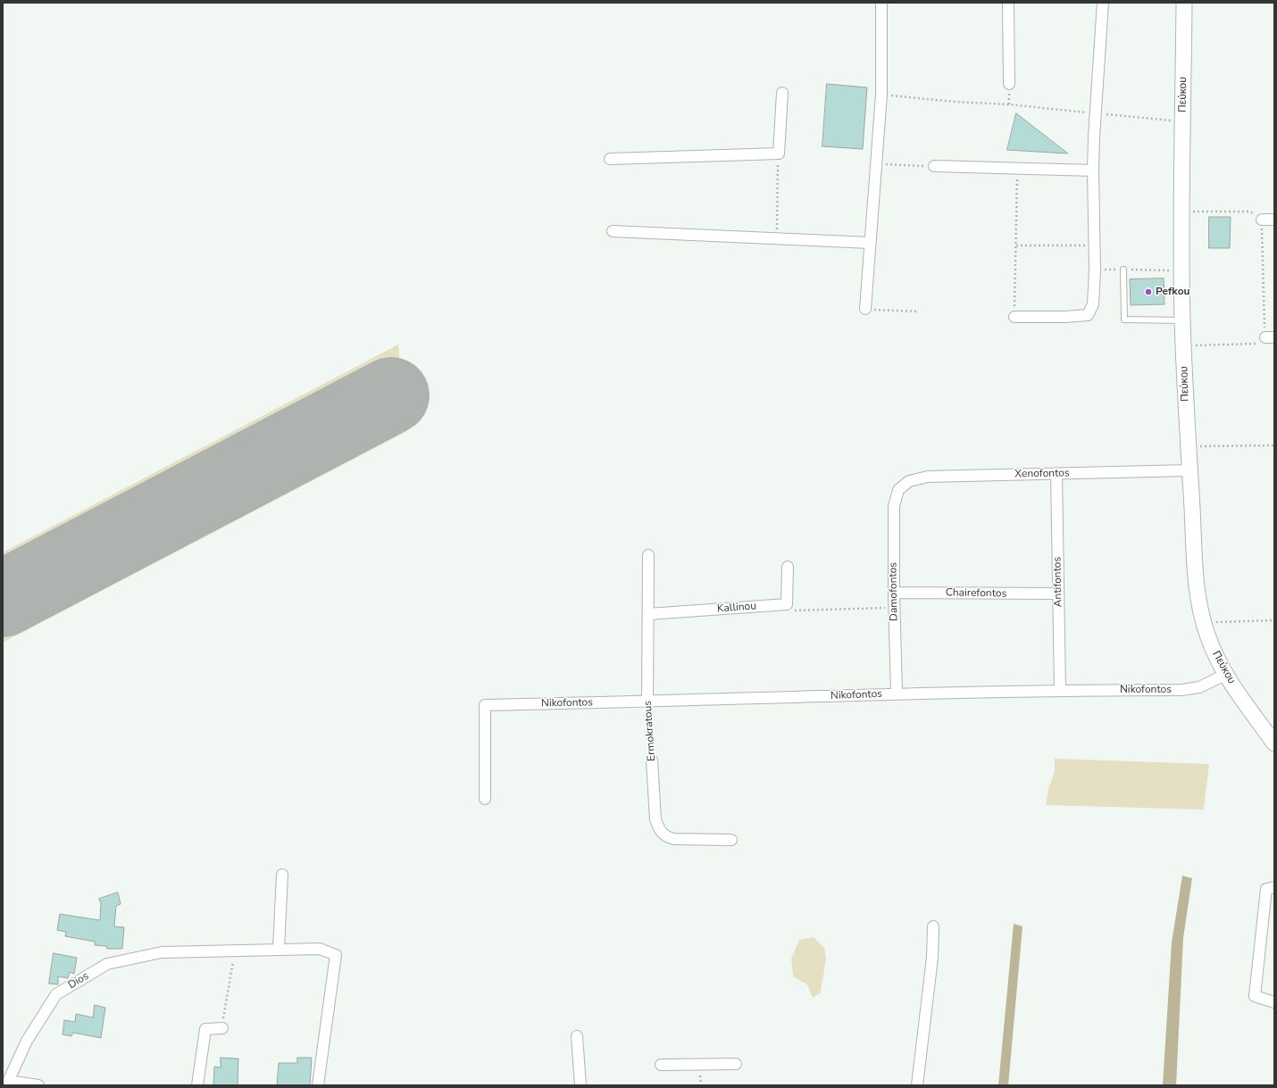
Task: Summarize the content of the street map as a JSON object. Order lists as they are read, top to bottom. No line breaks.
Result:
{"streets":{"main road":["Πεύκου"],"street":["Xenofontos","Antifontos","Damofontos","Chairefontos","Kallinou","Nikofontos","Ermokratous","Dios"]},"crossings":[["Πεύκου","Xenofontos"],["Πεύκου","Nikofontos"],["Xenofontos","Antifontos"],["Xenofontos","Damofontos"],["Antifontos","Chairefontos"],["Antifontos","Nikofontos"],["Damofontos","Chairefontos"],["Damofontos","Nikofontos"],["Kallinou","Ermokratous"],["Nikofontos","Ermokratous"]],"places":["Pefkou"]}
